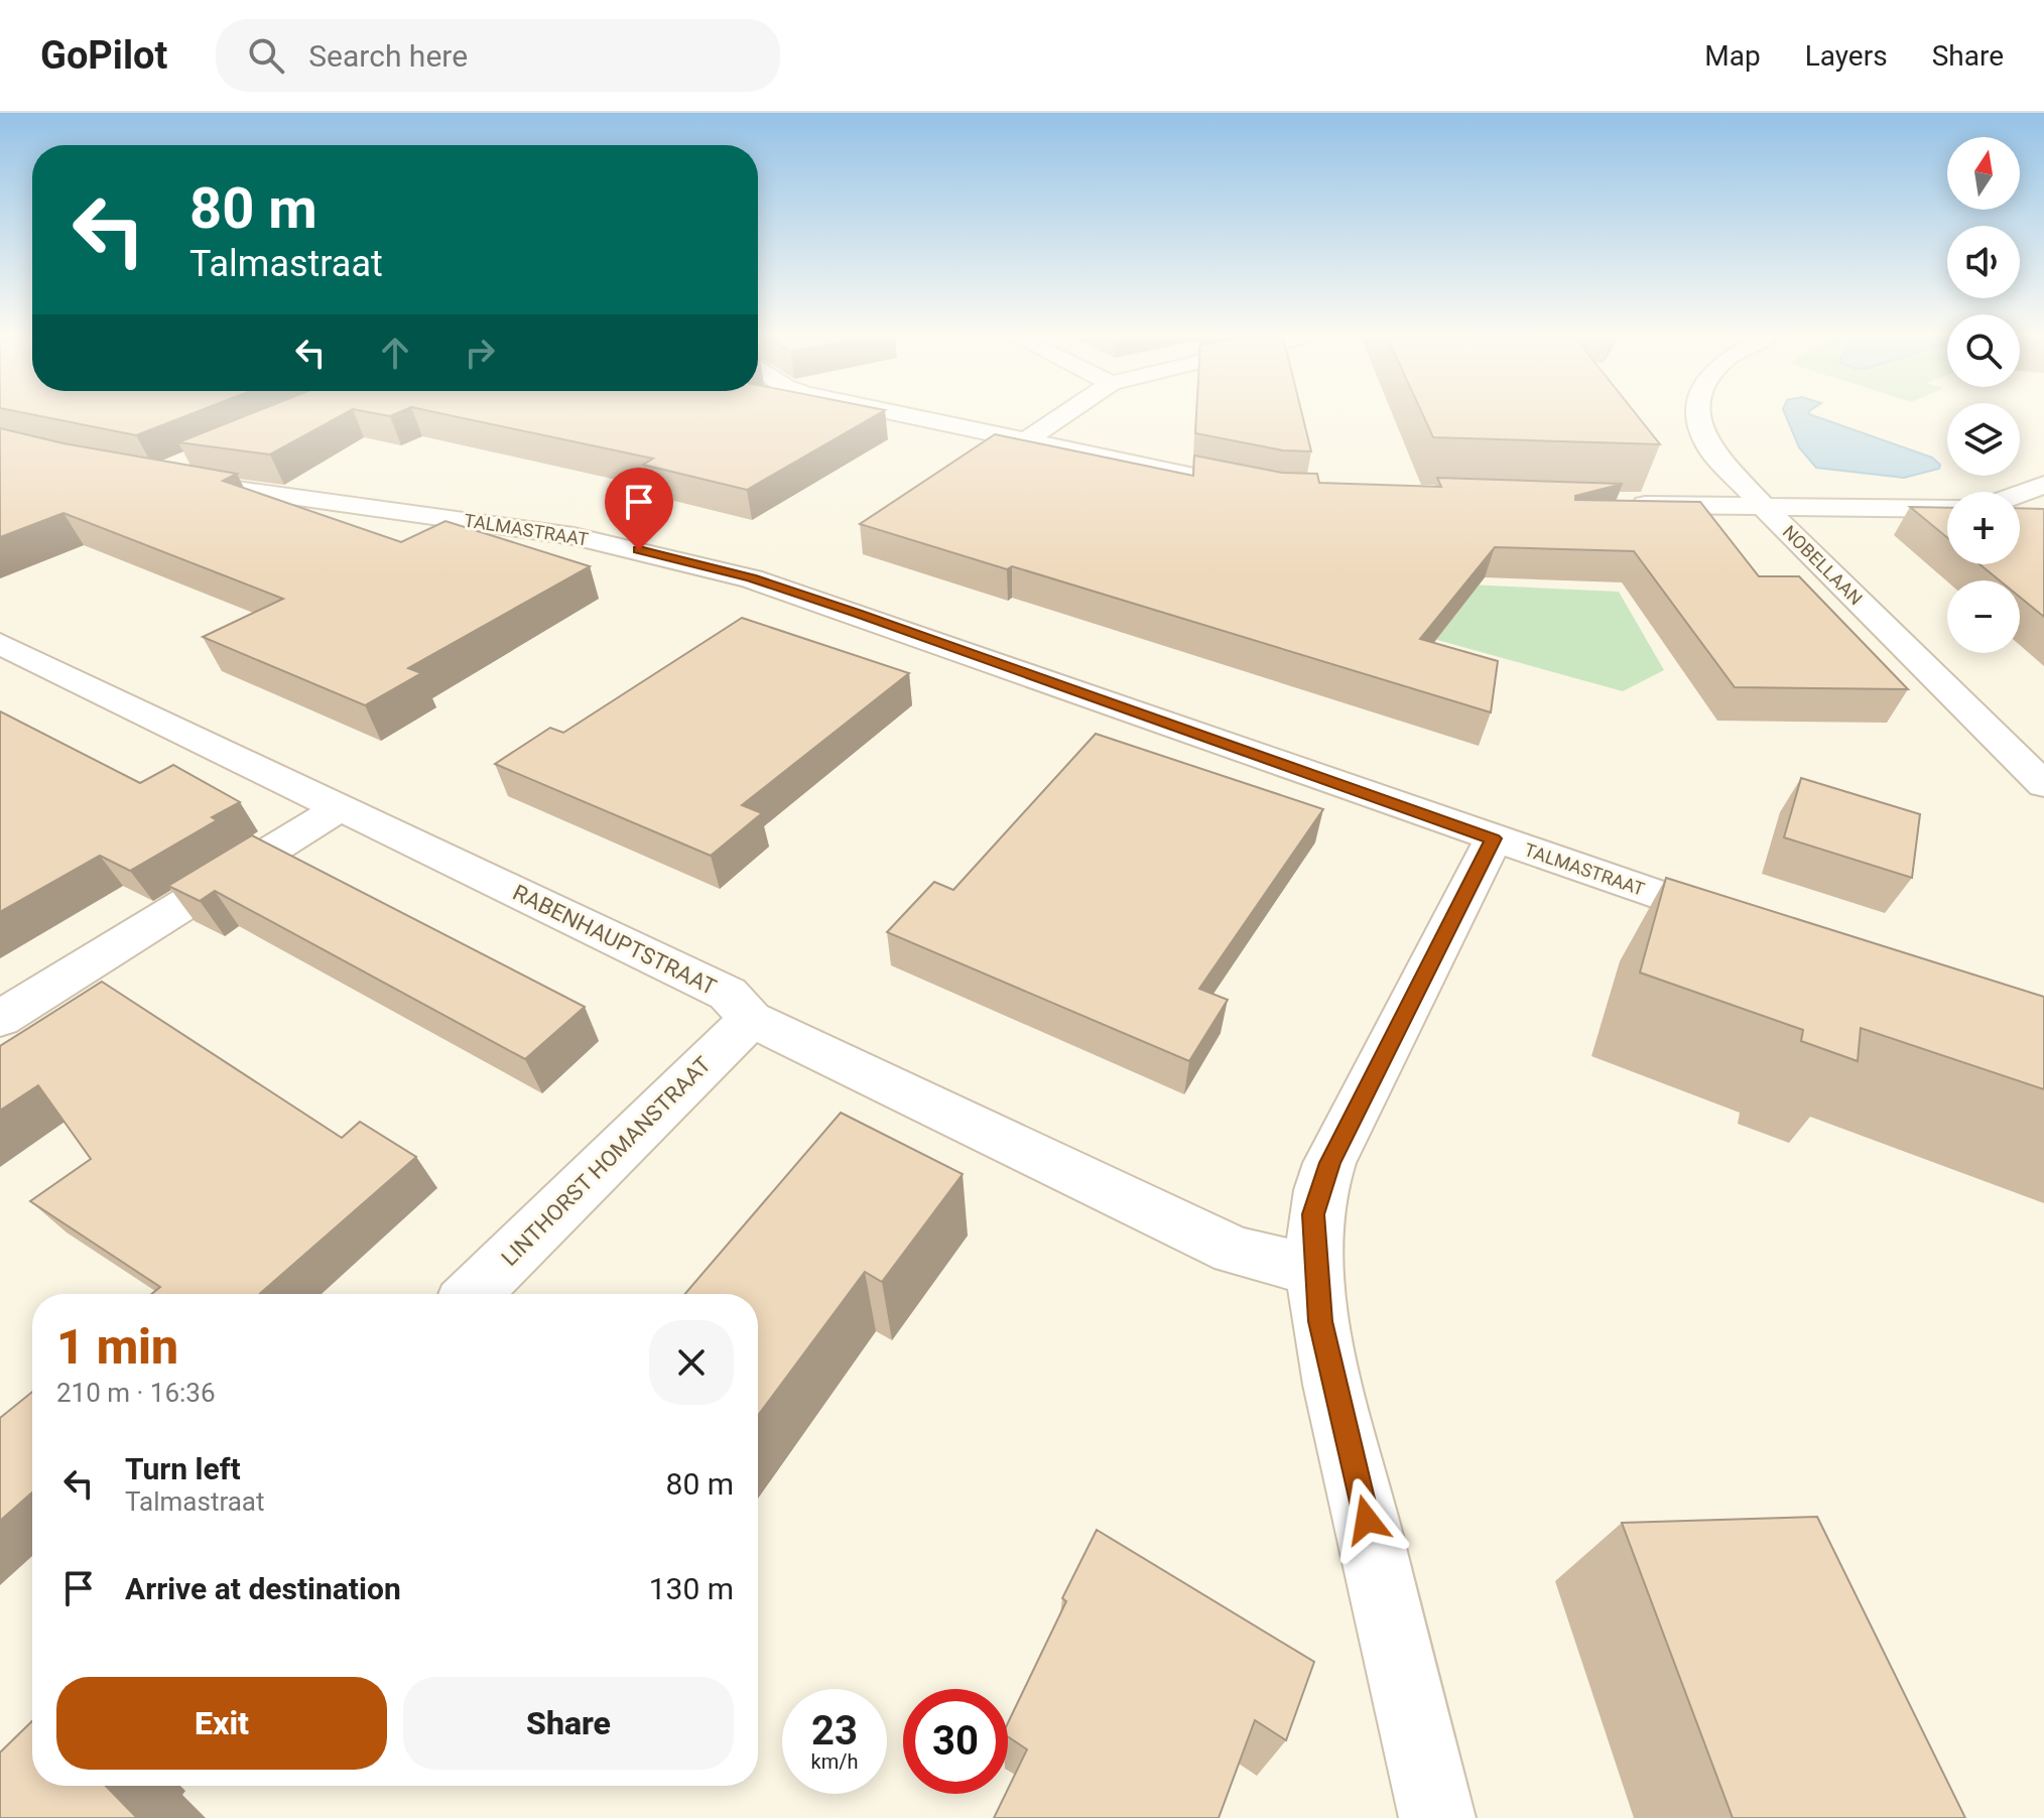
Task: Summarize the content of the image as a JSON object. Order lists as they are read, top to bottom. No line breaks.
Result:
{"streets":{"street":["TALMASTRAAT","NOBELLAAN","RABENHAUPTSTRAAT","LINTHORST HOMANSTRAAT"]},"crossings":[["RABENHAUPTSTRAAT","LINTHORST HOMANSTRAAT"]],"north":"top","page":{"header":"GoPilot","search":"Search here","nav":["Map","Layers","Share"],"map_buttons":["+","−"],"turn":["80 m","Talmastraat"],"heading":["1 min","210 m · 16:36"],"list":[{"name":"Turn left","note":"Talmastraat","value":"80 m"},{"name":"Arrive at destination","value":"130 m"}],"buttons":["Exit","Share"],"speed":"23 km/h","limit":"30"}}
